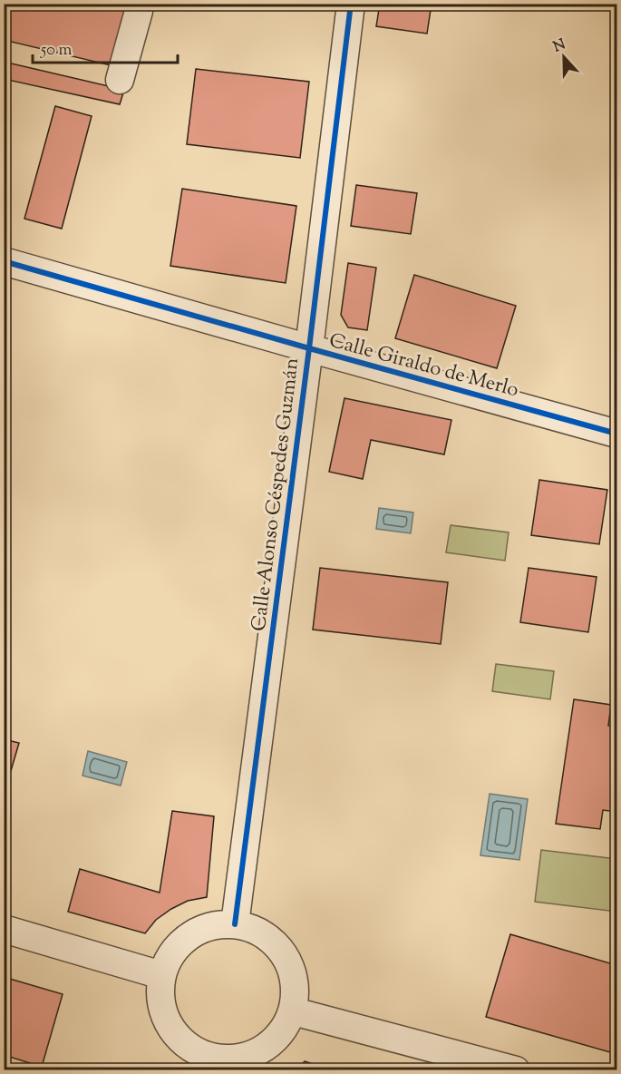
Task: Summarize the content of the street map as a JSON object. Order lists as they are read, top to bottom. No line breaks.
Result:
{"streets":{"street":["Calle Giraldo de Merlo","Calle Alonso Céspedes Guzmán"]},"crossings":[["Calle Giraldo de Merlo","Calle Alonso Céspedes Guzmán"]],"scale_bar":"50 m","north":"top"}
